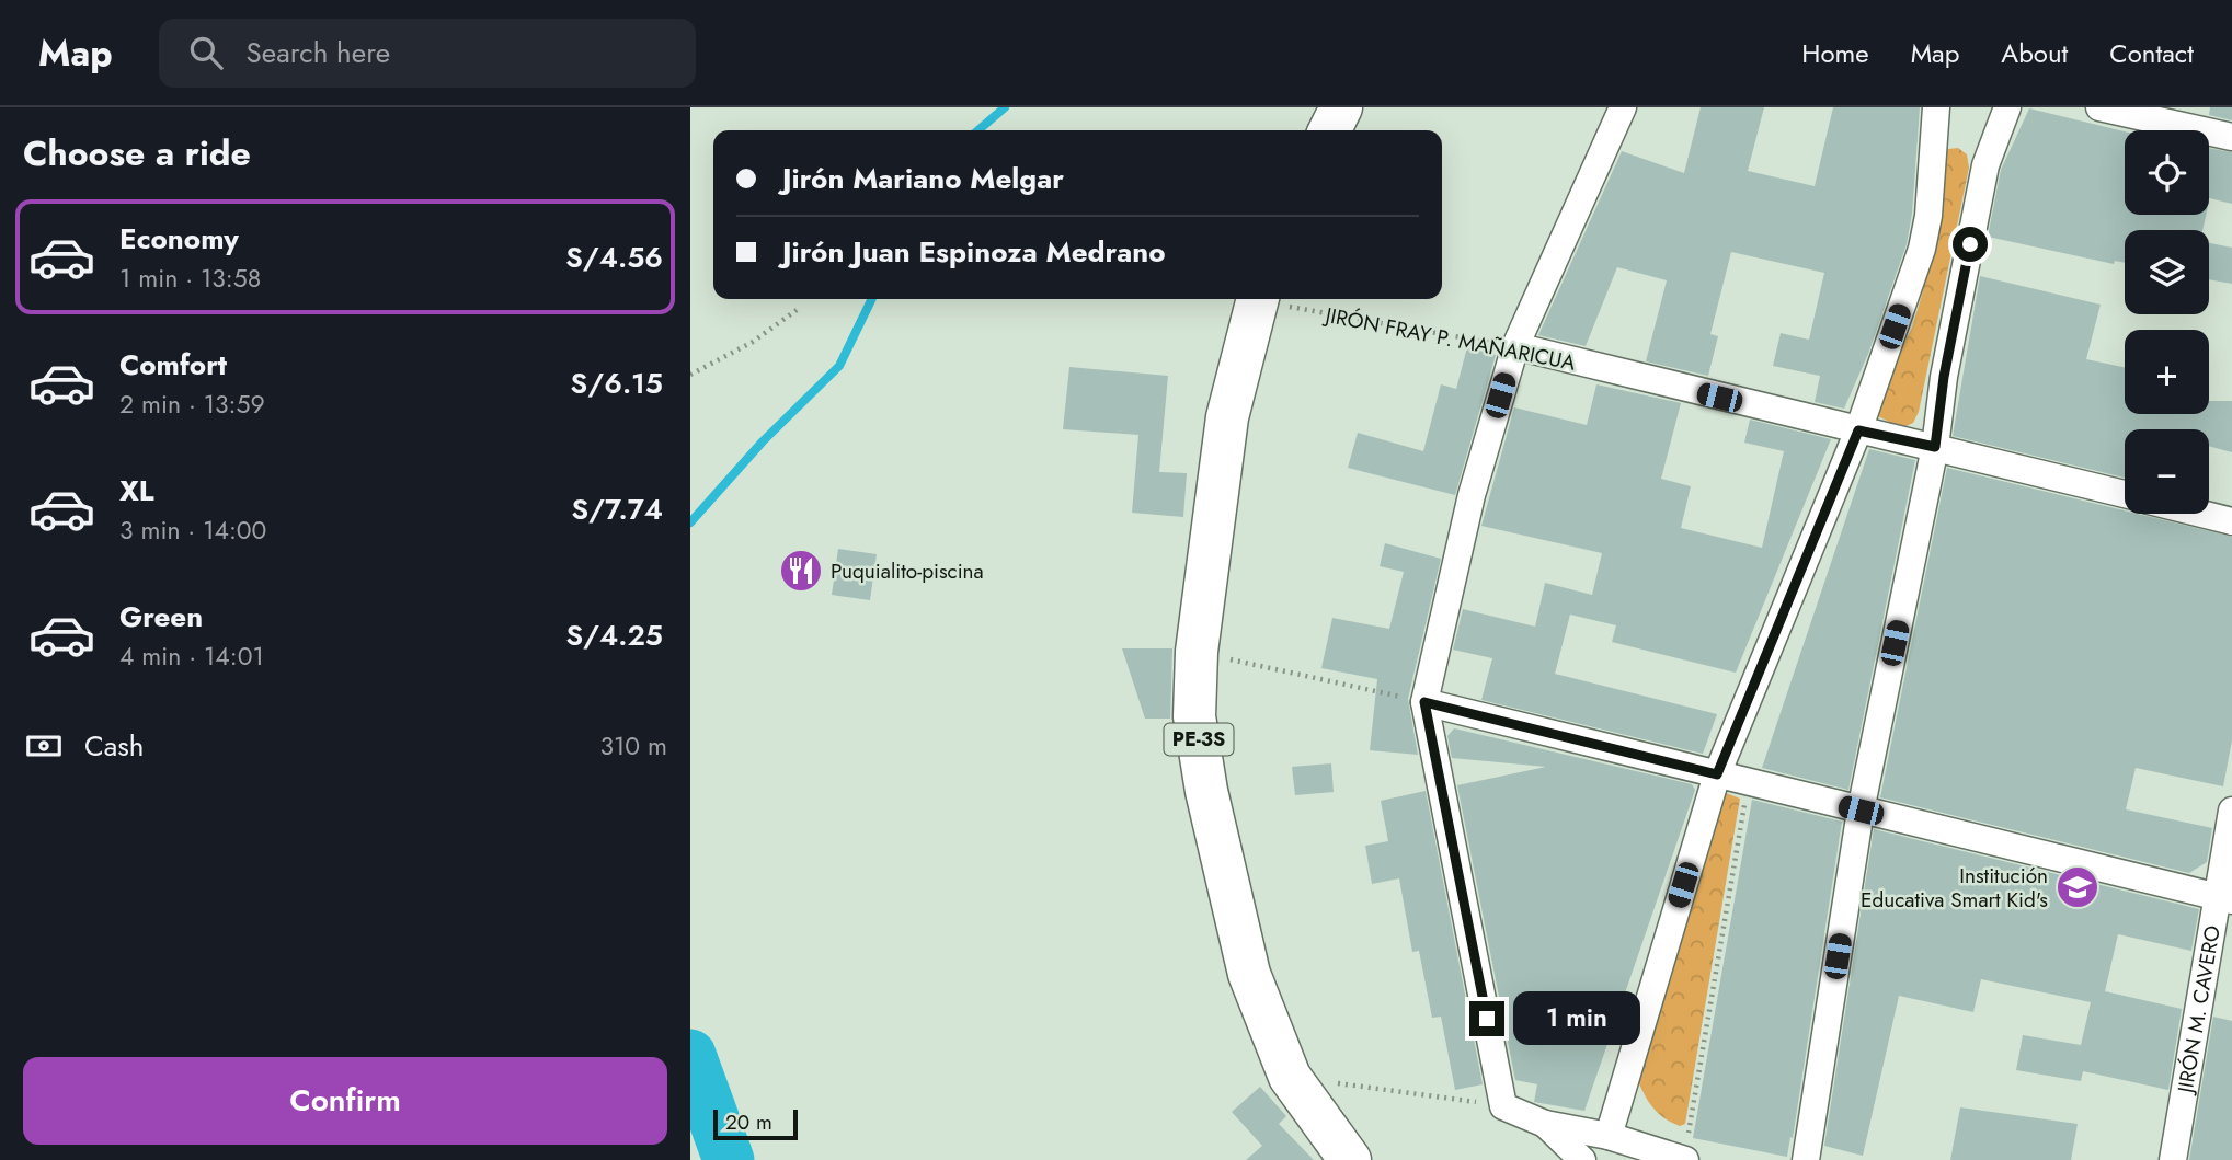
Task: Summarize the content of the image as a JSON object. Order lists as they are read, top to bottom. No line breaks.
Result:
{"streets":{"highway":["PE-3S"],"street":["JIRÓN FRAY P. MAÑARICUA","JIRÓN M. CAVERO"]},"places":{"restaurant":["Puquialito-piscina"],"school or university":["Institución Educativa Smart Kid's"]},"scale_bar":"20 m","page":{"header":"Map","search":"Search here","nav":["Home","Map","About","Contact"],"heading":"Choose a ride","map_buttons":["+","−"],"banner":["Jirón Mariano Melgar","Jirón Juan Espinoza Medrano"],"list":[{"name":"Economy","note":"1 min · 13:58","value":"S/4.56"},{"name":"Comfort","note":"2 min · 13:59","value":"S/6.15"},{"name":"XL","note":"3 min · 14:00","value":"S/7.74"},{"name":"Green","note":"4 min · 14:01","value":"S/4.25"}],"pay":["Cash","310 m"],"bubble":"1 min","buttons":"Confirm","scale":"20 m"}}
